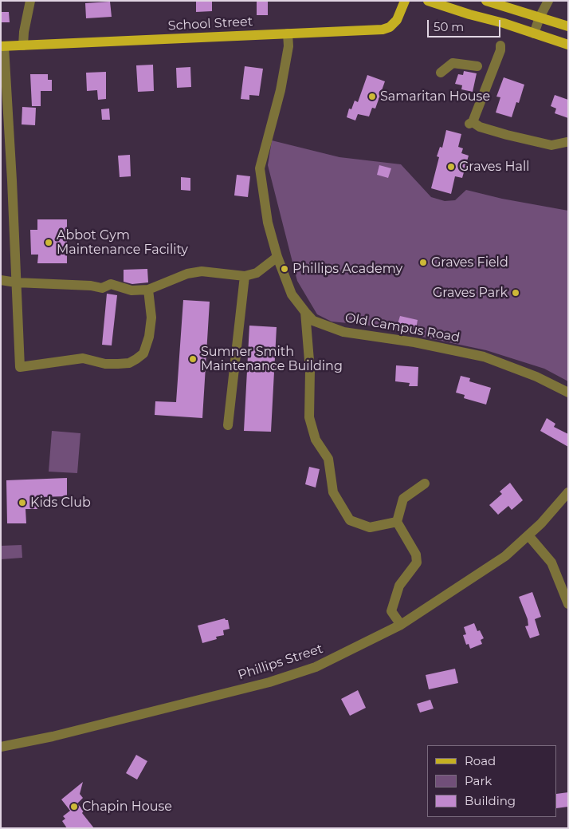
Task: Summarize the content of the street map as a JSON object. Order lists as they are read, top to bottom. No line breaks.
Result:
{"streets":{"main road":["School Street"],"street":["Old Campus Road","Phillips Street"]},"crossings":[["School Street","Old Campus Road"]],"places":["Samaritan House","Graves Hall","Abbot Gym Maintenance Facility","Graves Field","Phillips Academy","Graves Park","Sumner Smith Maintenance Building","Kids Club","Chapin House"],"legend":["Road","Park","Building"],"scale_bar":"50 m"}
